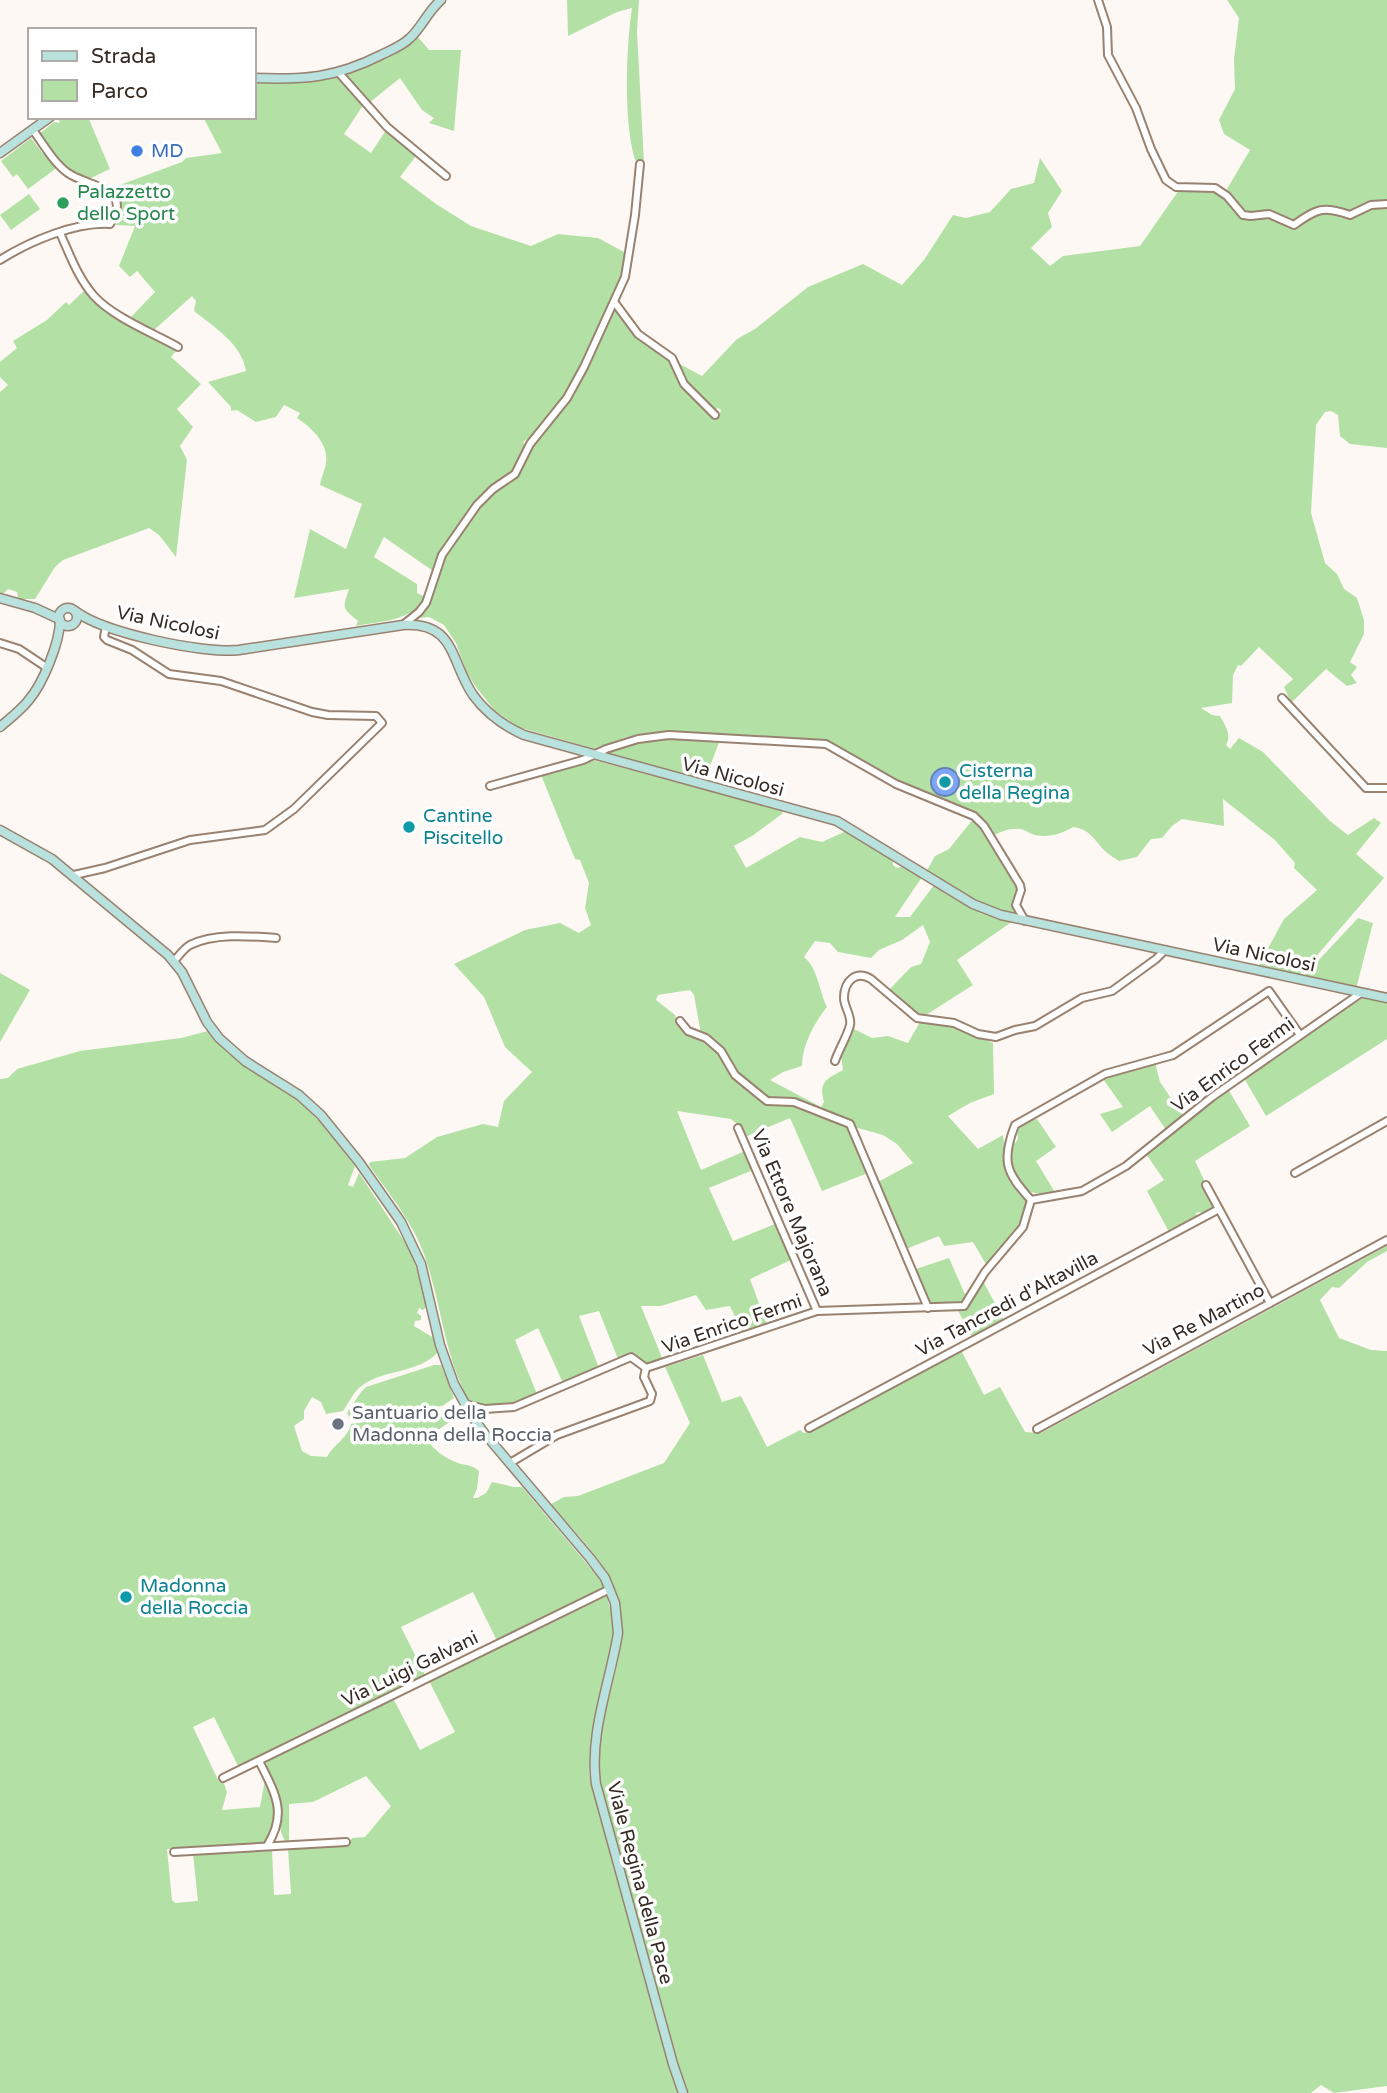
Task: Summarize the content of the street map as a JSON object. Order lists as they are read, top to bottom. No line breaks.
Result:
{"streets":{"street":["Via Nicolosi","Via Enrico Fermi","Via Ettore Majorana","Via Tancredi d'Altavilla","Via Re Martino","Via Luigi Galvani","Viale Regina della Pace"]},"crossings":[["Via Nicolosi","Via Enrico Fermi"],["Via Enrico Fermi","Via Ettore Majorana"],["Via Enrico Fermi","Viale Regina della Pace"],["Via Luigi Galvani","Viale Regina della Pace"]],"places":["MD","Palazzetto dello Sport","Cisterna della Regina","Cantine Piscitello","Santuario della Madonna della Roccia","Madonna della Roccia"],"legend":["Strada","Parco"]}
